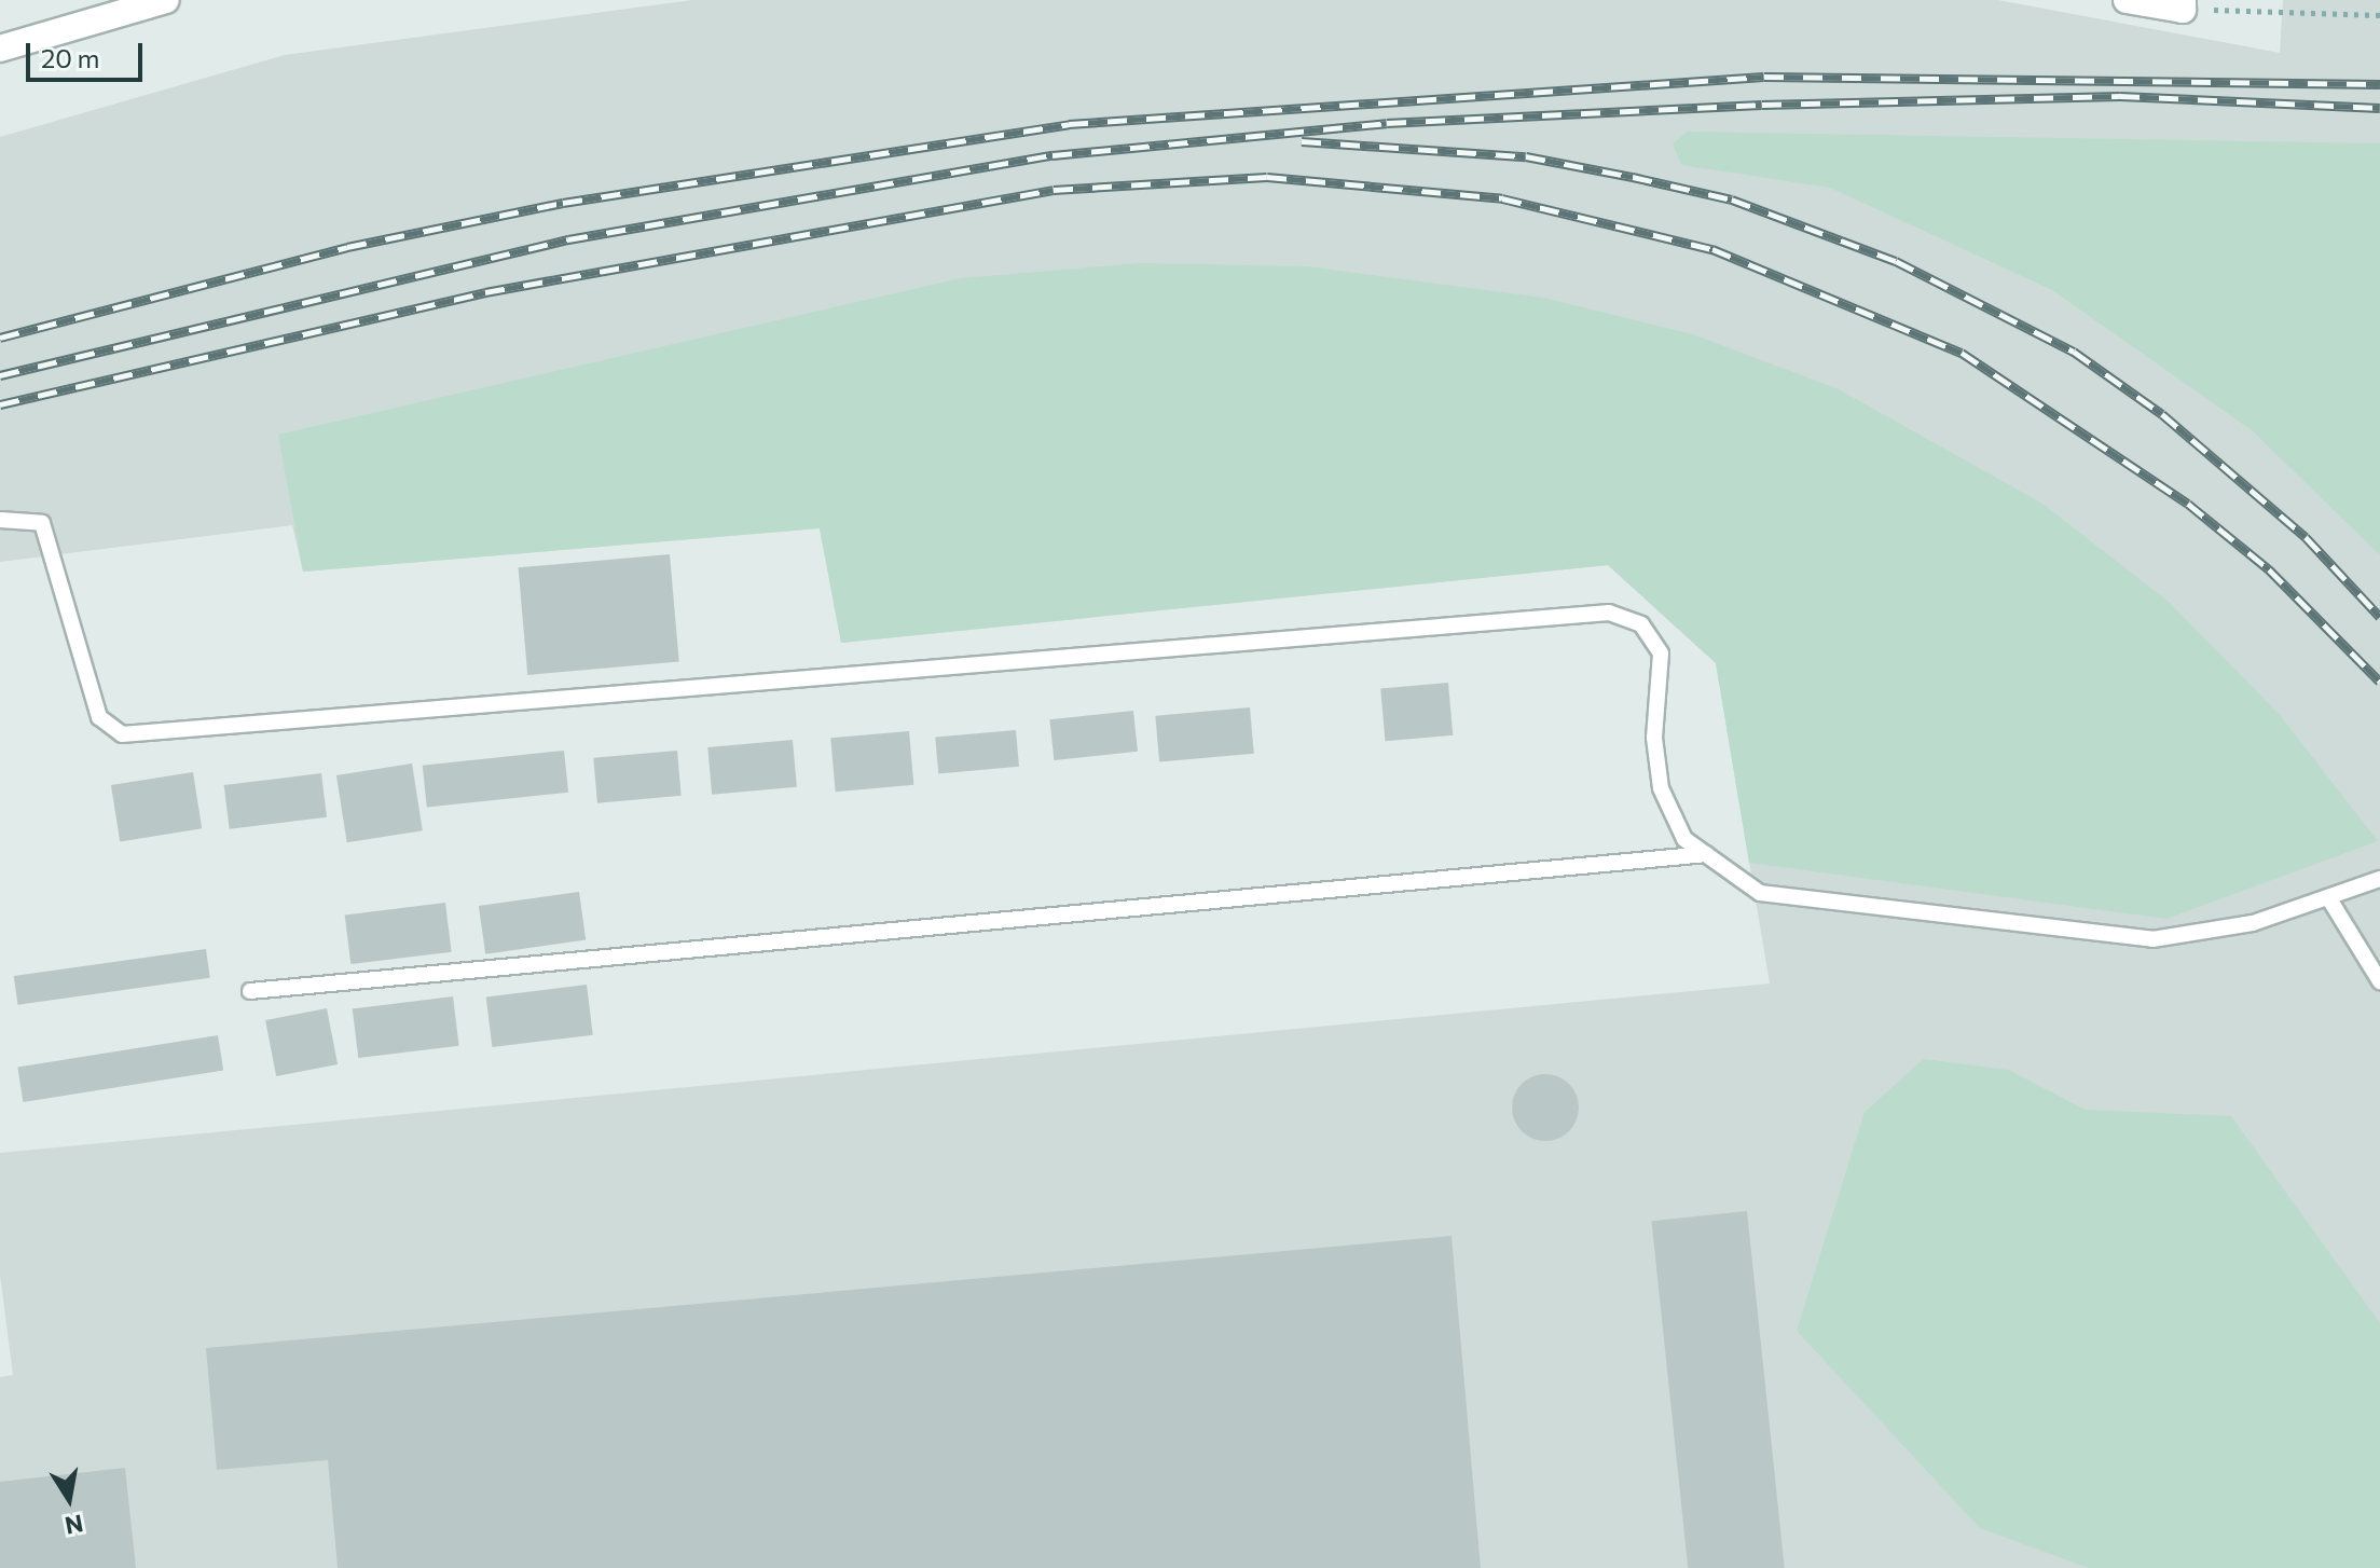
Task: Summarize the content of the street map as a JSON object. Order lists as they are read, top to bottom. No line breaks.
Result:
{"scale_bar":"20 m","north":"bottom"}
